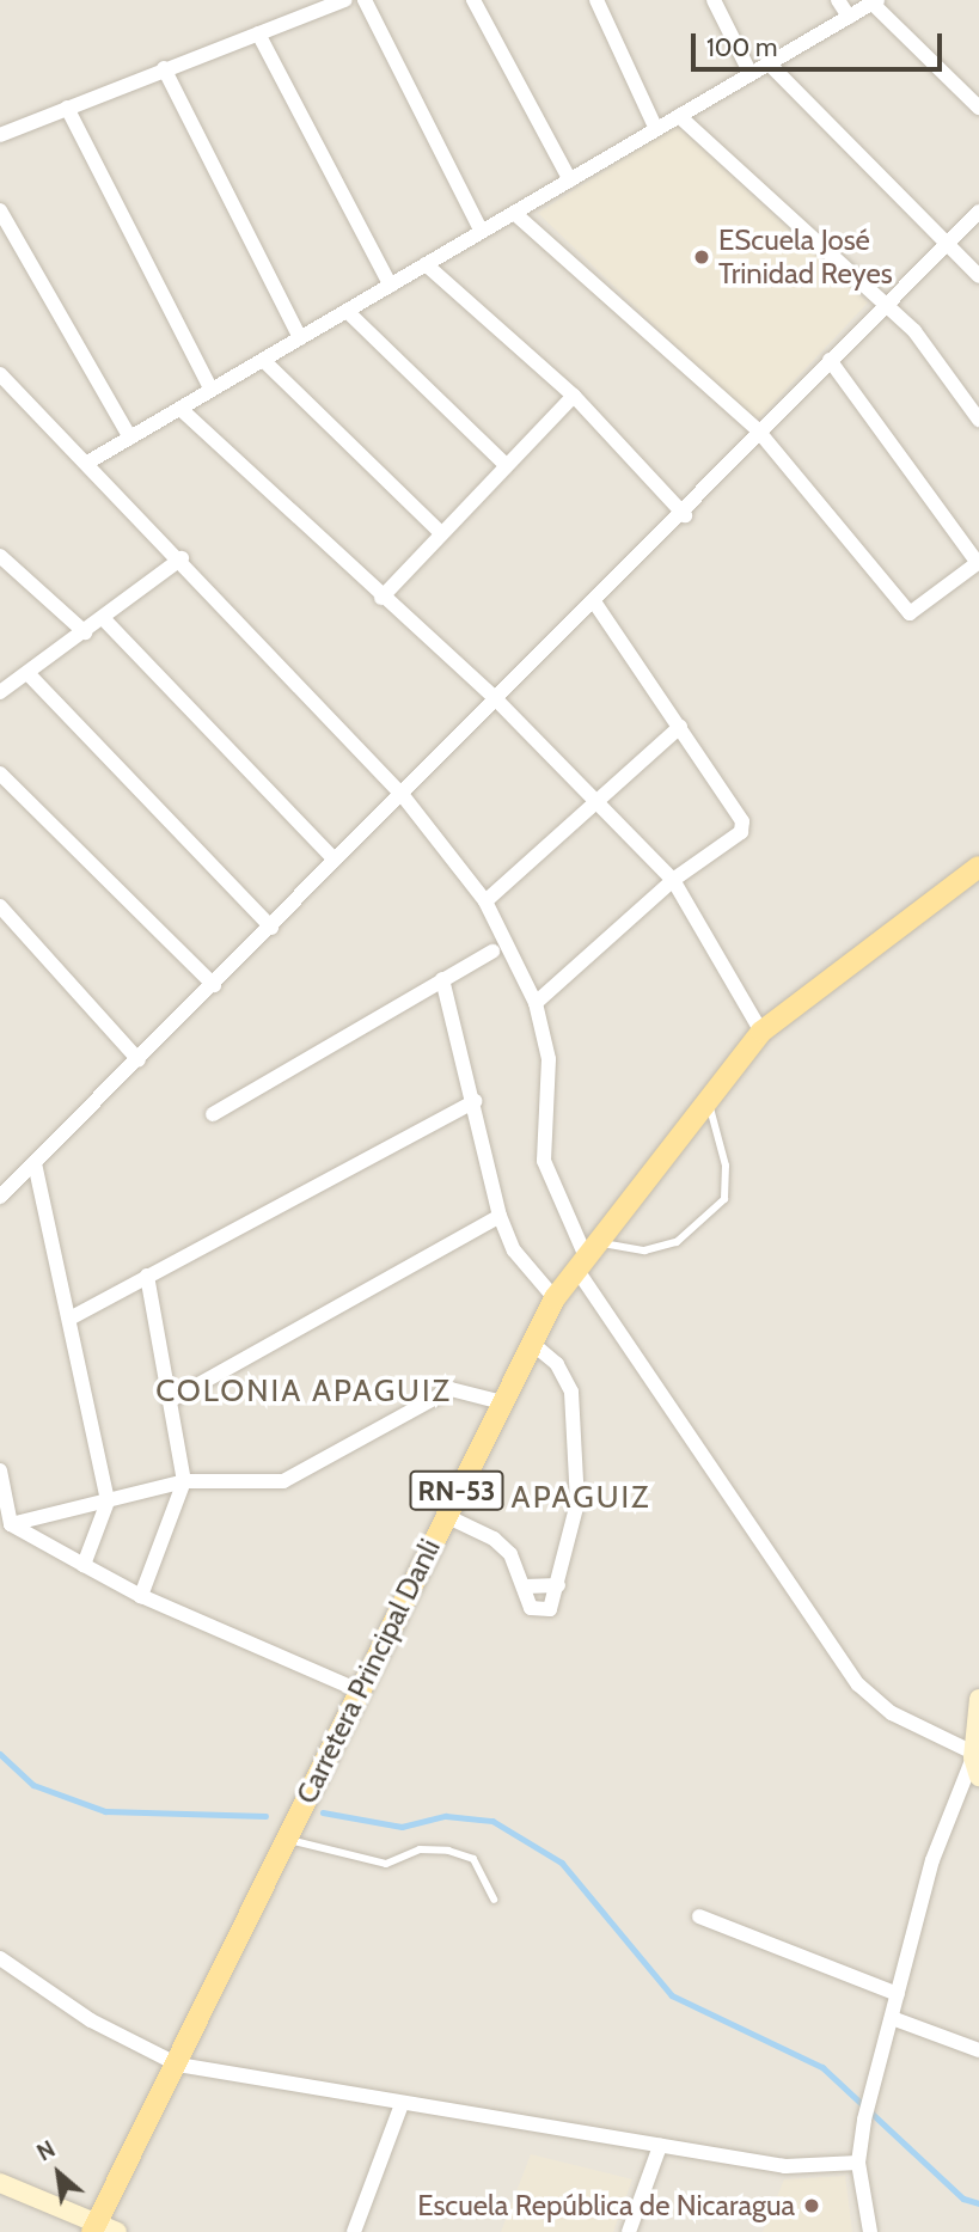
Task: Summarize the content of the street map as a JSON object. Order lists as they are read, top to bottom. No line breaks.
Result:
{"streets":{"main road":["RN-53","Carretera Principal Danli"]},"districts":["COLONIA APAGUIZ","APAGUIZ"],"places":["EScuela José Trinidad Reyes","Escuela República de Nicaragua"],"scale_bar":"100 m","north":"top left"}
